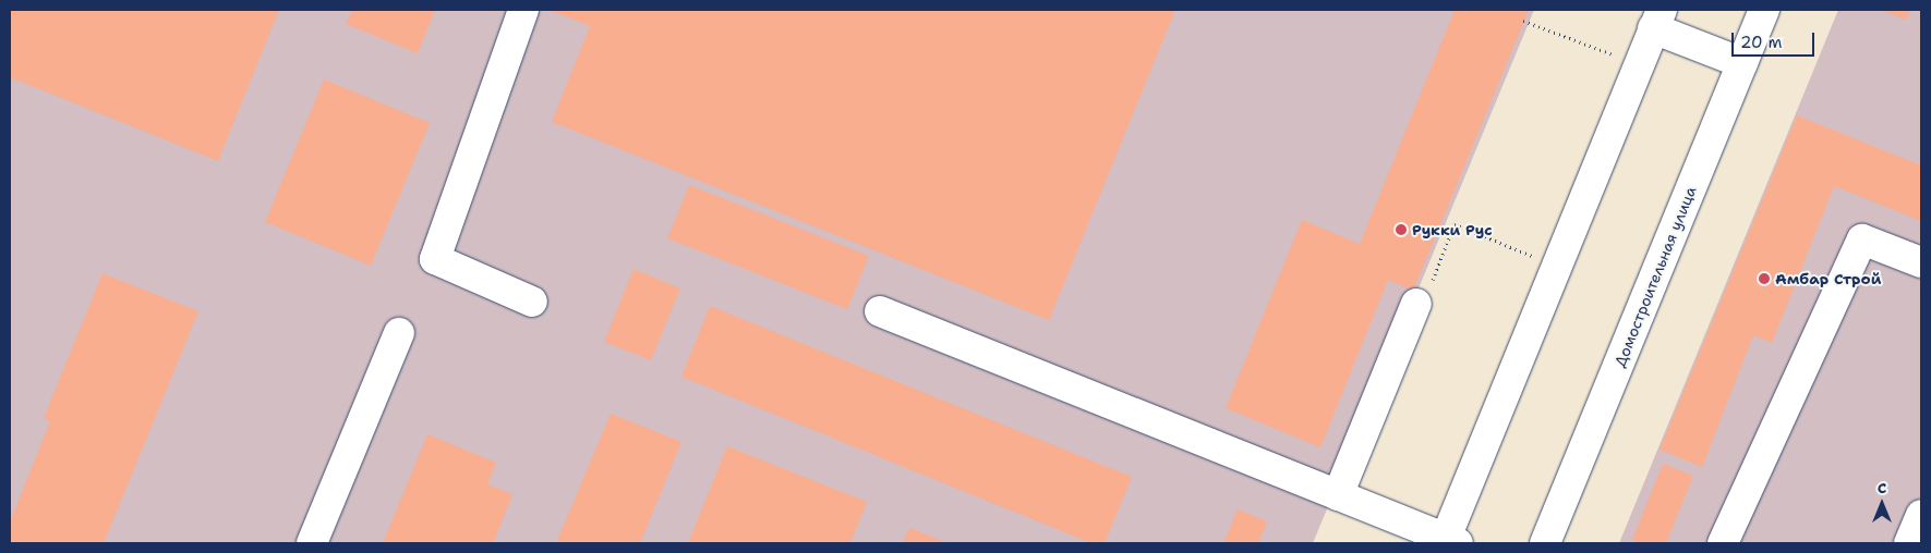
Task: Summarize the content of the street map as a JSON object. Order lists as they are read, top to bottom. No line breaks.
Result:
{"streets":{"street":["Домостроительная улица"]},"places":["Рукки Рус","Амбар Строй"],"scale_bar":"20 m","north":"top"}
